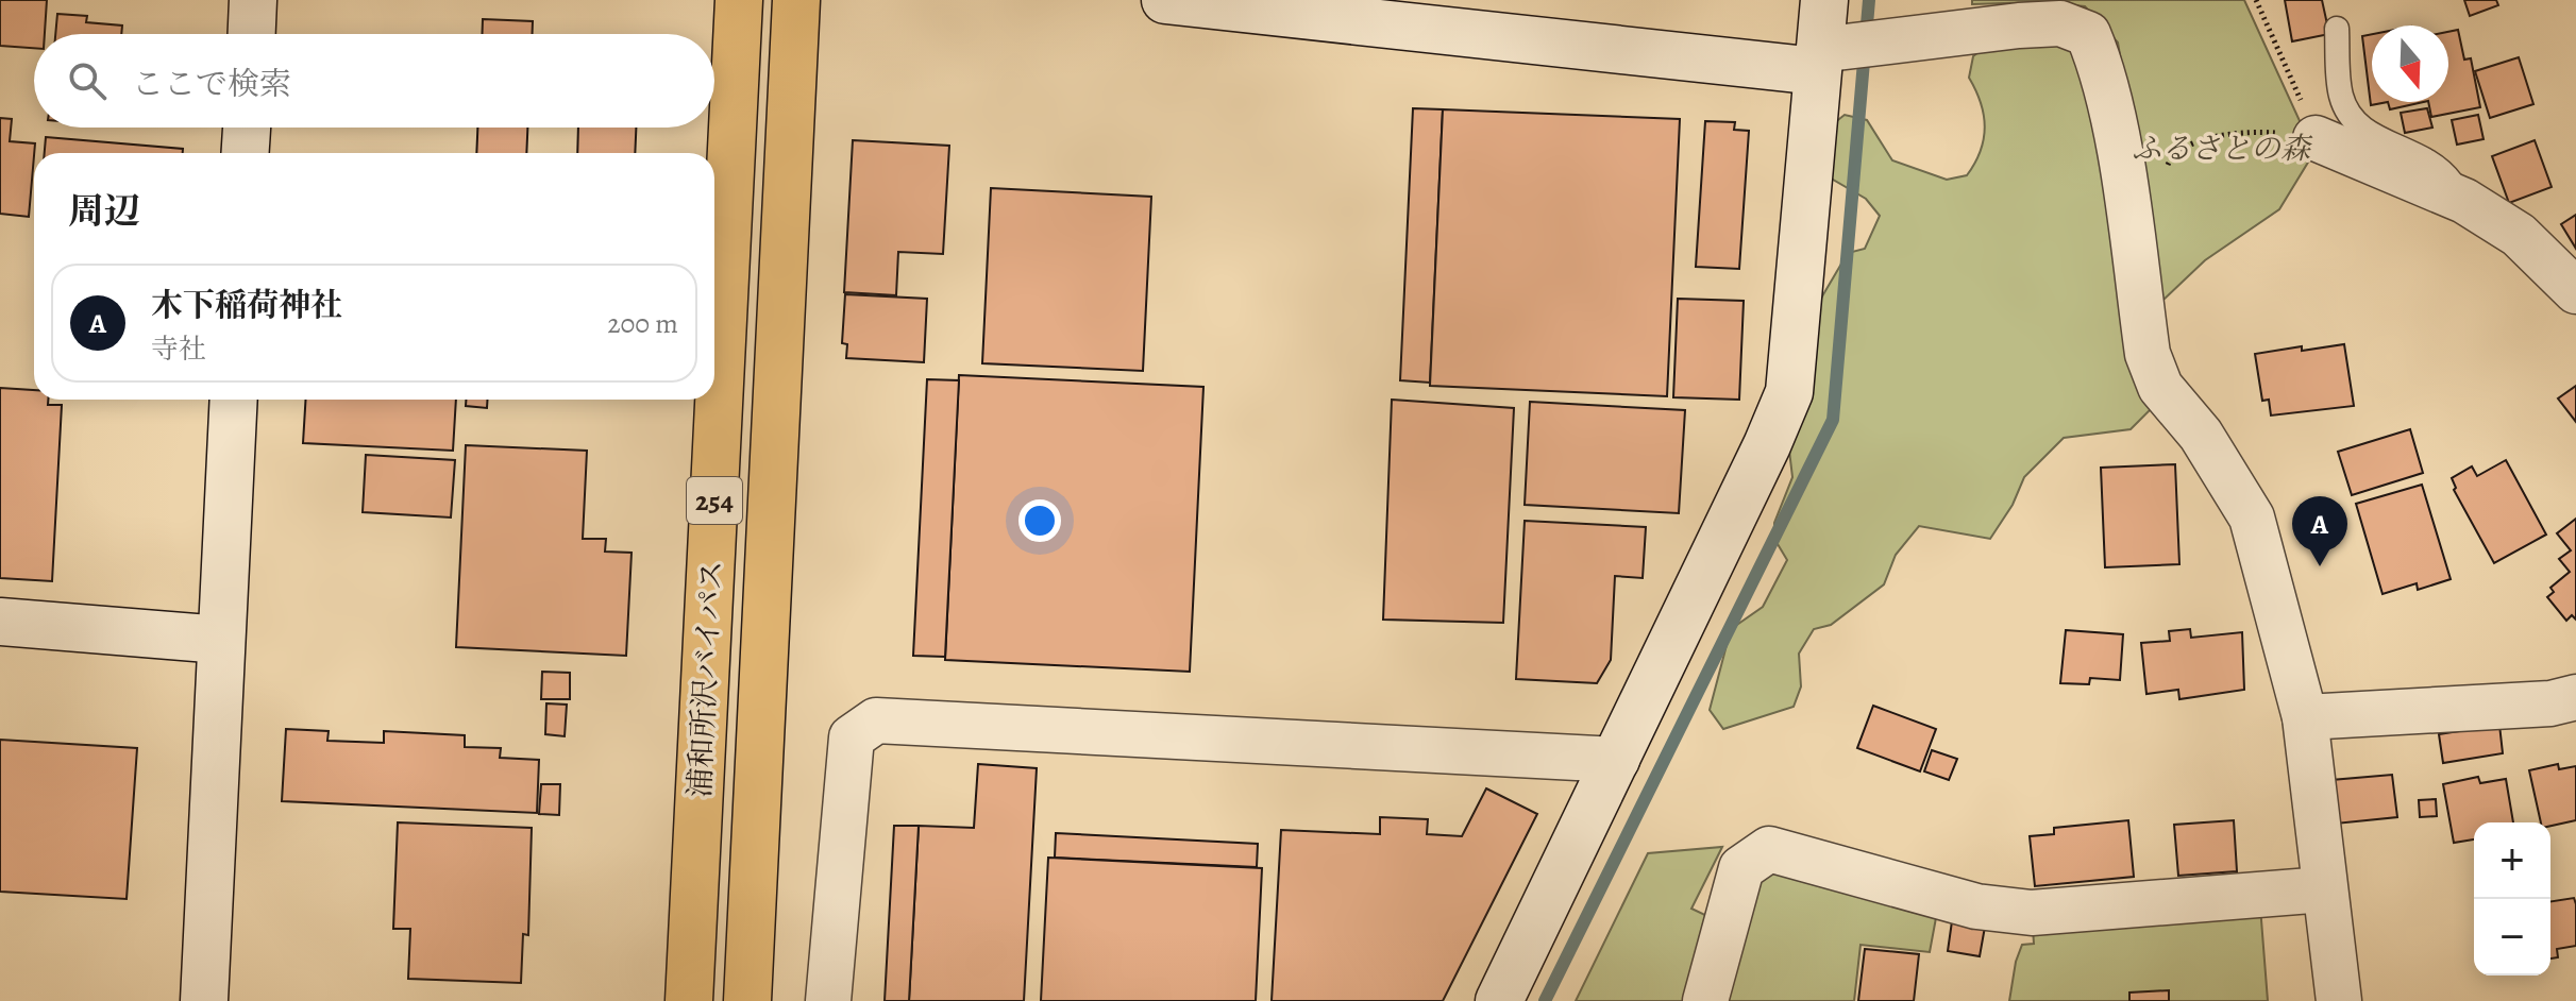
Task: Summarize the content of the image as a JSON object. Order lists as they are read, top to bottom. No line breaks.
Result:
{"streets":{"highway":["254","浦和所沢バイパス"]},"parks":["ふるさとの森"],"north":"bottom","page":{"search":"ここで検索","heading":"周辺","list":[{"mark":"A","name":"木下稲荷神社","note":"寺社","value":"200 m"}],"pins":"A","map_buttons":["+","−"]}}
